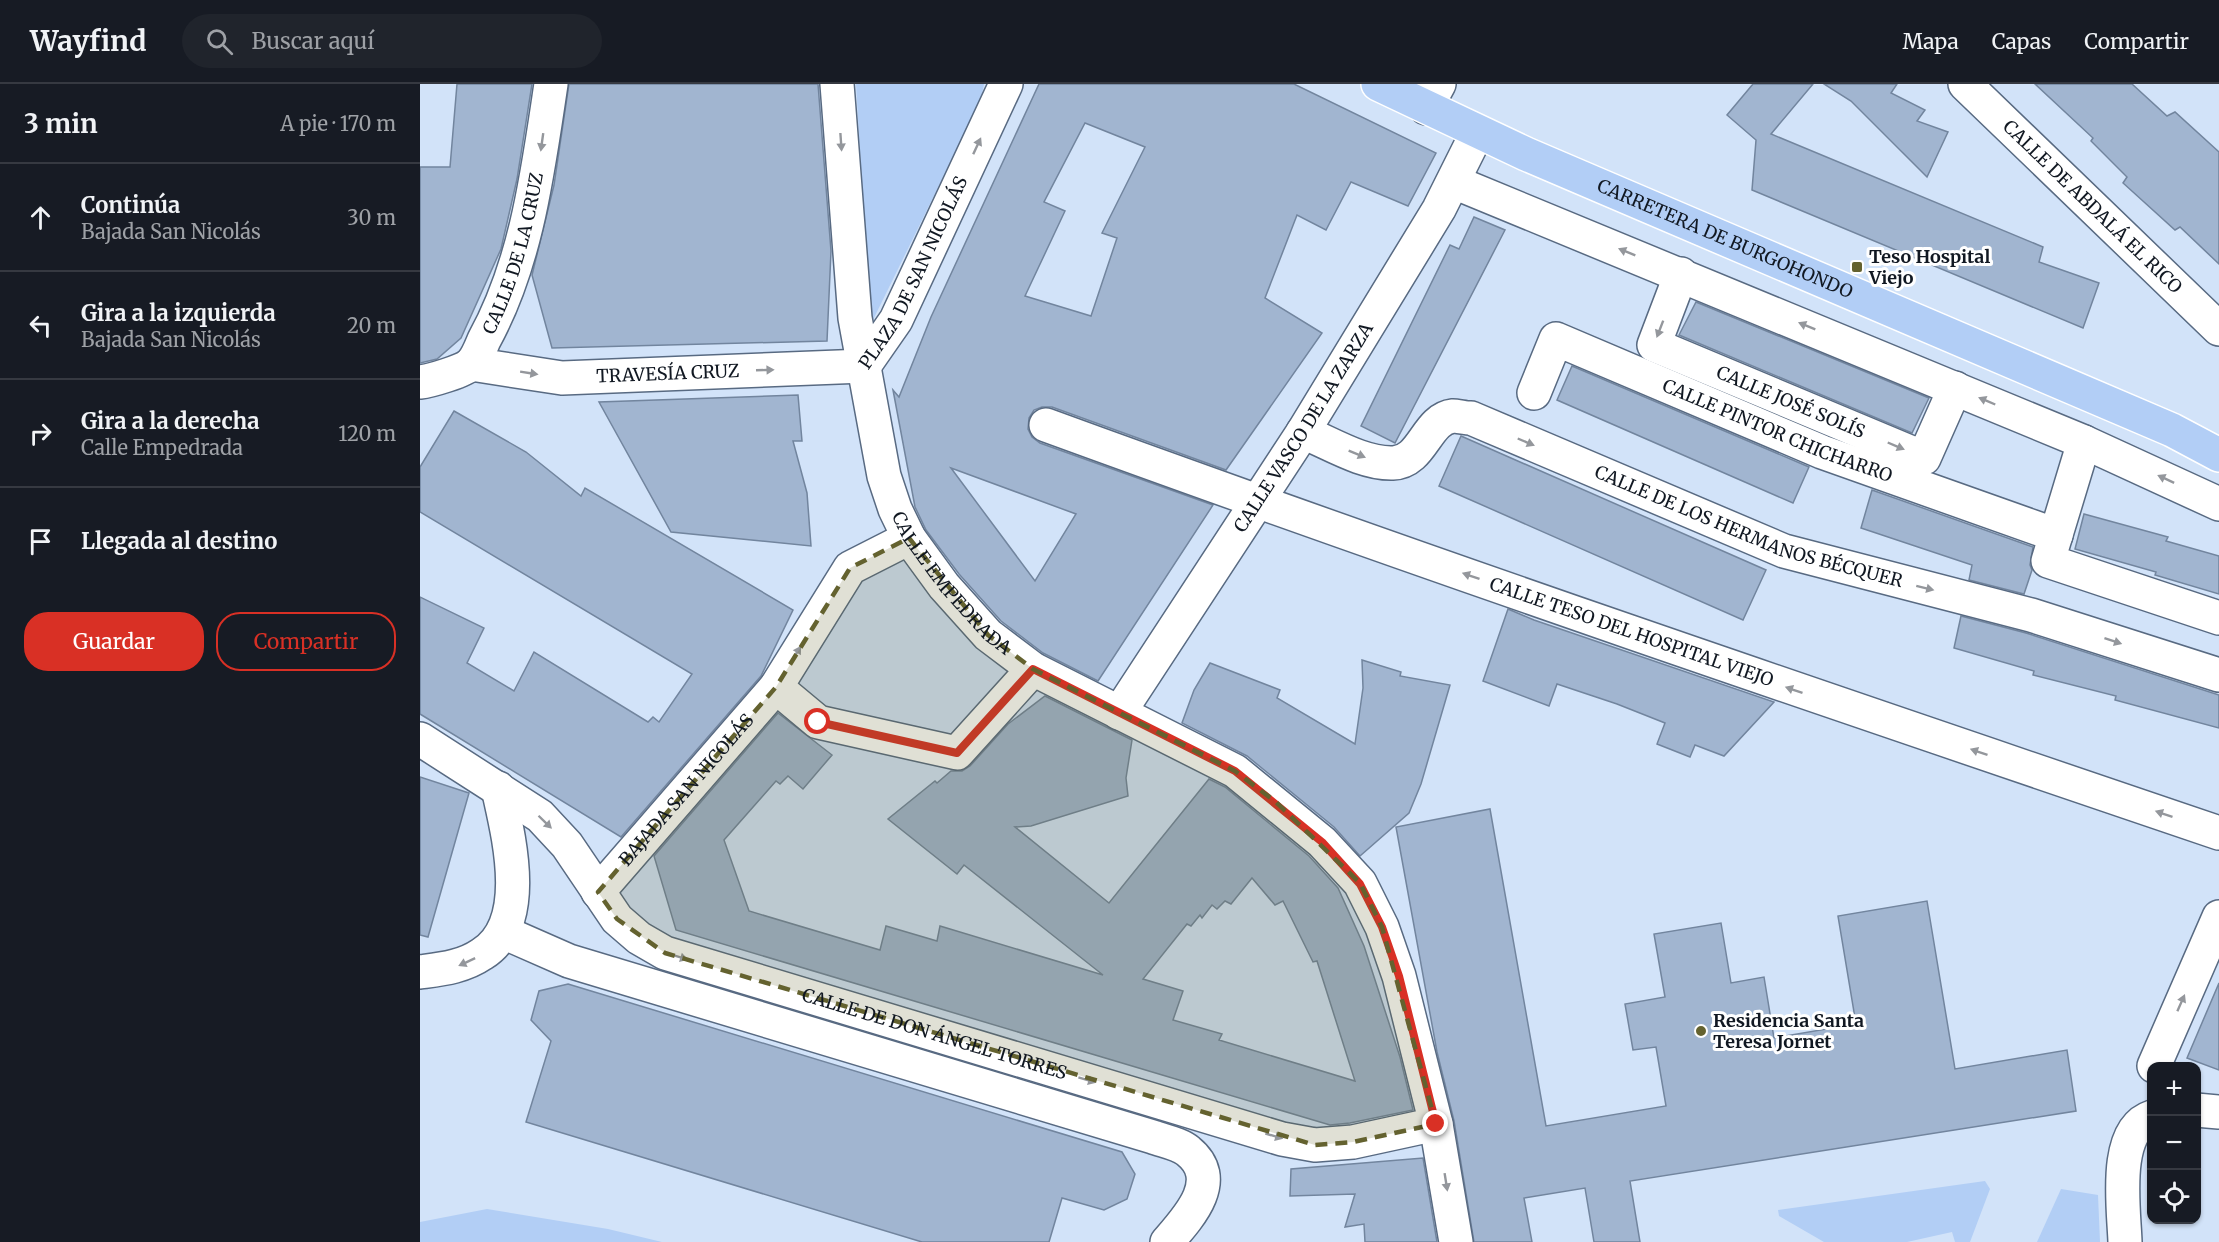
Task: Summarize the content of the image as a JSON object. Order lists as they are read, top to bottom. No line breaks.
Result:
{"streets":{"main road":["CARRETERA DE BURGOHONDO"],"street":["CALLE DE ABDALÁ EL RICO","CALLE DE LA CRUZ","PLAZA DE SAN NICOLÁS","TRAVESÍA CRUZ","CALLE JOSÉ SOLÍS","CALLE VASCO DE LA ZARZA","CALLE PINTOR CHICHARRO","CALLE DE LOS HERMANOS BÉCQUER","CALLE EMPEDRADA","CALLE TESO DEL HOSPITAL VIEJO","BAJADA SAN NICOLÁS","CALLE DE DON ÁNGEL TORRES"]},"crossings":[["CARRETERA DE BURGOHONDO","CALLE VASCO DE LA ZARZA"],["CALLE DE LA CRUZ","TRAVESÍA CRUZ"],["PLAZA DE SAN NICOLÁS","TRAVESÍA CRUZ"],["PLAZA DE SAN NICOLÁS","CALLE EMPEDRADA"],["TRAVESÍA CRUZ","CALLE EMPEDRADA"],["CALLE VASCO DE LA ZARZA","CALLE DE LOS HERMANOS BÉCQUER"],["CALLE VASCO DE LA ZARZA","CALLE EMPEDRADA"],["CALLE VASCO DE LA ZARZA","CALLE TESO DEL HOSPITAL VIEJO"],["CALLE EMPEDRADA","BAJADA SAN NICOLÁS"],["CALLE EMPEDRADA","CALLE DE DON ÁNGEL TORRES"],["BAJADA SAN NICOLÁS","CALLE DE DON ÁNGEL TORRES"]],"one_way":["CALLE DE LA CRUZ","TRAVESÍA CRUZ","CALLE TESO DEL HOSPITAL VIEJO","BAJADA SAN NICOLÁS","CALLE DE DON ÁNGEL TORRES"],"places":{"transit":["Teso Hospital Viejo"],"other":["Residencia Santa Teresa Jornet"]},"page":{"header":"Wayfind","search":"Buscar aquí","nav":["Mapa","Capas","Compartir"],"heading":["3 min","A pie · 170 m"],"list":[["Continúa","Bajada San Nicolás","30 m"],["Gira a la izquierda","Bajada San Nicolás","20 m"],["Gira a la derecha","Calle Empedrada","120 m"],"Llegada al destino"],"buttons":["Guardar","Compartir"],"map_buttons":["+","−"]}}
